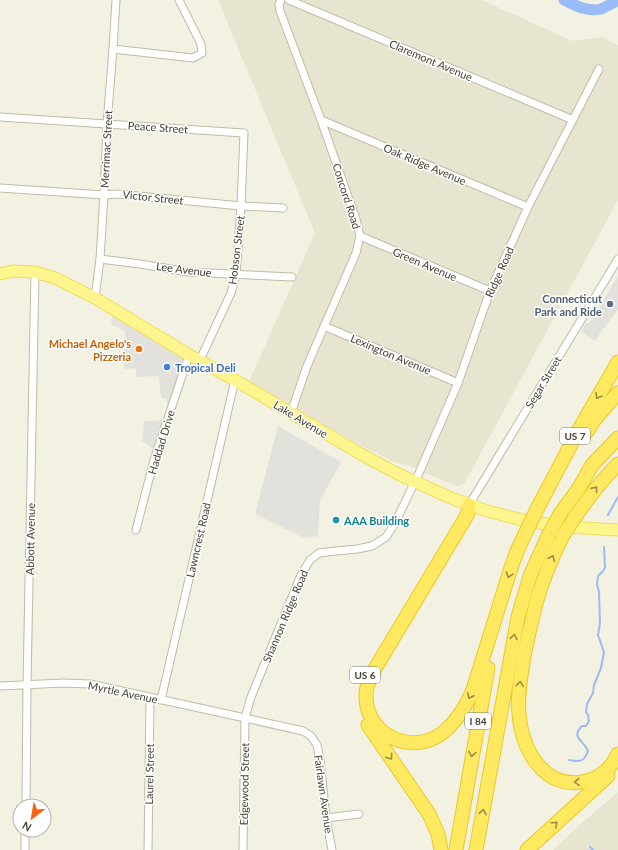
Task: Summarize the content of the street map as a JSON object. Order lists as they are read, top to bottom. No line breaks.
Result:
{"streets":{"highway":["US 7","US 6","I 84"],"main road":["Lake Avenue"],"street":["Claremont Avenue","Peace Street","Merrimac Street","Oak Ridge Avenue","Concord Road","Victor Street","Hobson Street","Green Avenue","Lee Avenue","Ridge Road","Lexington Avenue","Segar Street","Haddad Drive","Abbott Avenue","Lawncrest Road","Shannon Ridge Road","Myrtle Avenue","Laurel Street","Edgewood Street","Fairlawn Avenue"]},"crossings":[["Claremont Avenue","Ridge Road"],["Peace Street","Merrimac Street"],["Peace Street","Hobson Street"],["Merrimac Street","Victor Street"],["Merrimac Street","Lee Avenue"],["Merrimac Street","Lake Avenue"],["Oak Ridge Avenue","Concord Road"],["Oak Ridge Avenue","Ridge Road"],["Concord Road","Green Avenue"],["Concord Road","Lexington Avenue"],["Concord Road","Lake Avenue"],["Victor Street","Hobson Street"],["Hobson Street","Lee Avenue"],["Hobson Street","Lake Avenue"],["Green Avenue","Ridge Road"],["Ridge Road","Lexington Avenue"],["Ridge Road","Lake Avenue"],["Ridge Road","Shannon Ridge Road"],["Segar Street","Lake Avenue"],["Segar Street","US 6"],["Lake Avenue","Haddad Drive"],["Lake Avenue","Abbott Avenue"],["Lake Avenue","Lawncrest Road"],["Lake Avenue","Shannon Ridge Road"],["Lake Avenue","US 6"],["US 7","I 84"],["Abbott Avenue","Myrtle Avenue"],["Lawncrest Road","Myrtle Avenue"],["Shannon Ridge Road","Myrtle Avenue"],["Shannon Ridge Road","Edgewood Street"],["Shannon Ridge Road","Fairlawn Avenue"],["Myrtle Avenue","Laurel Street"],["Myrtle Avenue","Edgewood Street"],["Myrtle Avenue","Fairlawn Avenue"],["Edgewood Street","Fairlawn Avenue"]],"places":["Connecticut Park and Ride","Michael Angelo's Pizzeria","Tropical Deli","AAA Building"],"north":"bottom left"}
